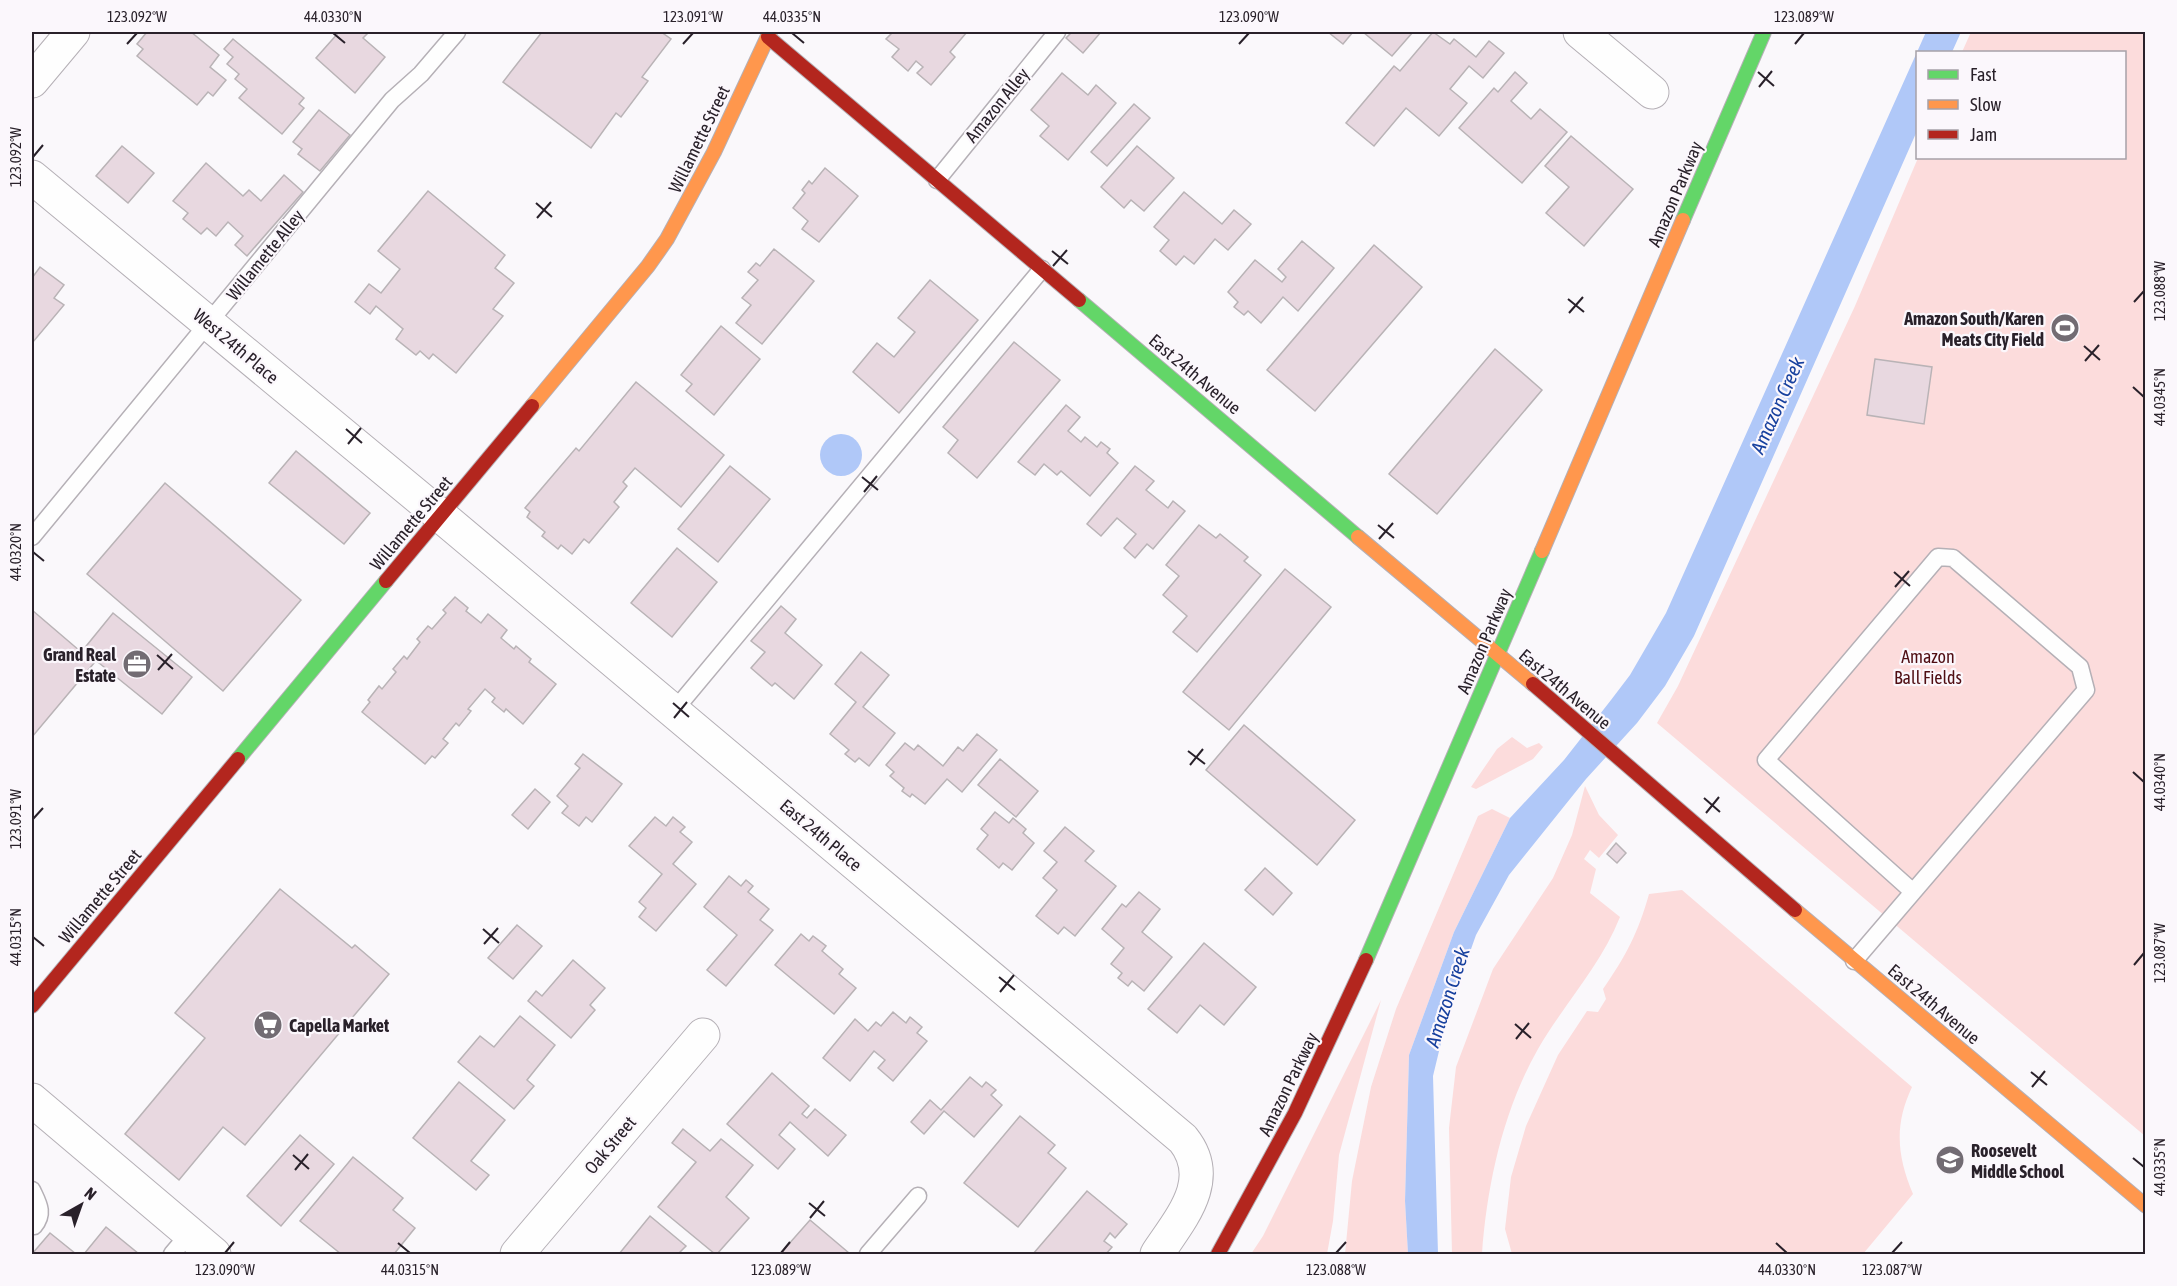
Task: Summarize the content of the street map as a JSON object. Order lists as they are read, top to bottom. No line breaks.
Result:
{"streets":{"main road":["Willamette Street","Amazon Parkway","East 24th Avenue"],"street":["West 24th Place","East 24th Place","Oak Street"],"lane":["Amazon Alley","Willamette Alley"]},"crossings":[["Amazon Alley","East 24th Avenue"],["Willamette Street","West 24th Place"],["Willamette Street","East 24th Avenue"],["Willamette Street","East 24th Place"],["Amazon Parkway","East 24th Avenue"],["Willamette Alley","West 24th Place"],["West 24th Place","East 24th Place"]],"water":["Amazon Creek"],"parks":["Amazon Ball Fields"],"places":{"sports":["Amazon South/Karen Meats City Field"],"office":["Grand Real Estate"],"supermarket":["Capella Market"],"school or university":["Roosevelt Middle School"]},"legend":["Fast","Slow","Jam"],"north":"top right","coordinates":["123.092°W","44.0330°N","123.091°W","44.0335°N","123.090°W","123.089°W","123.088°W","44.0345°N","44.0320°N","44.0340°N","44.0315°N","123.087°W"]}
